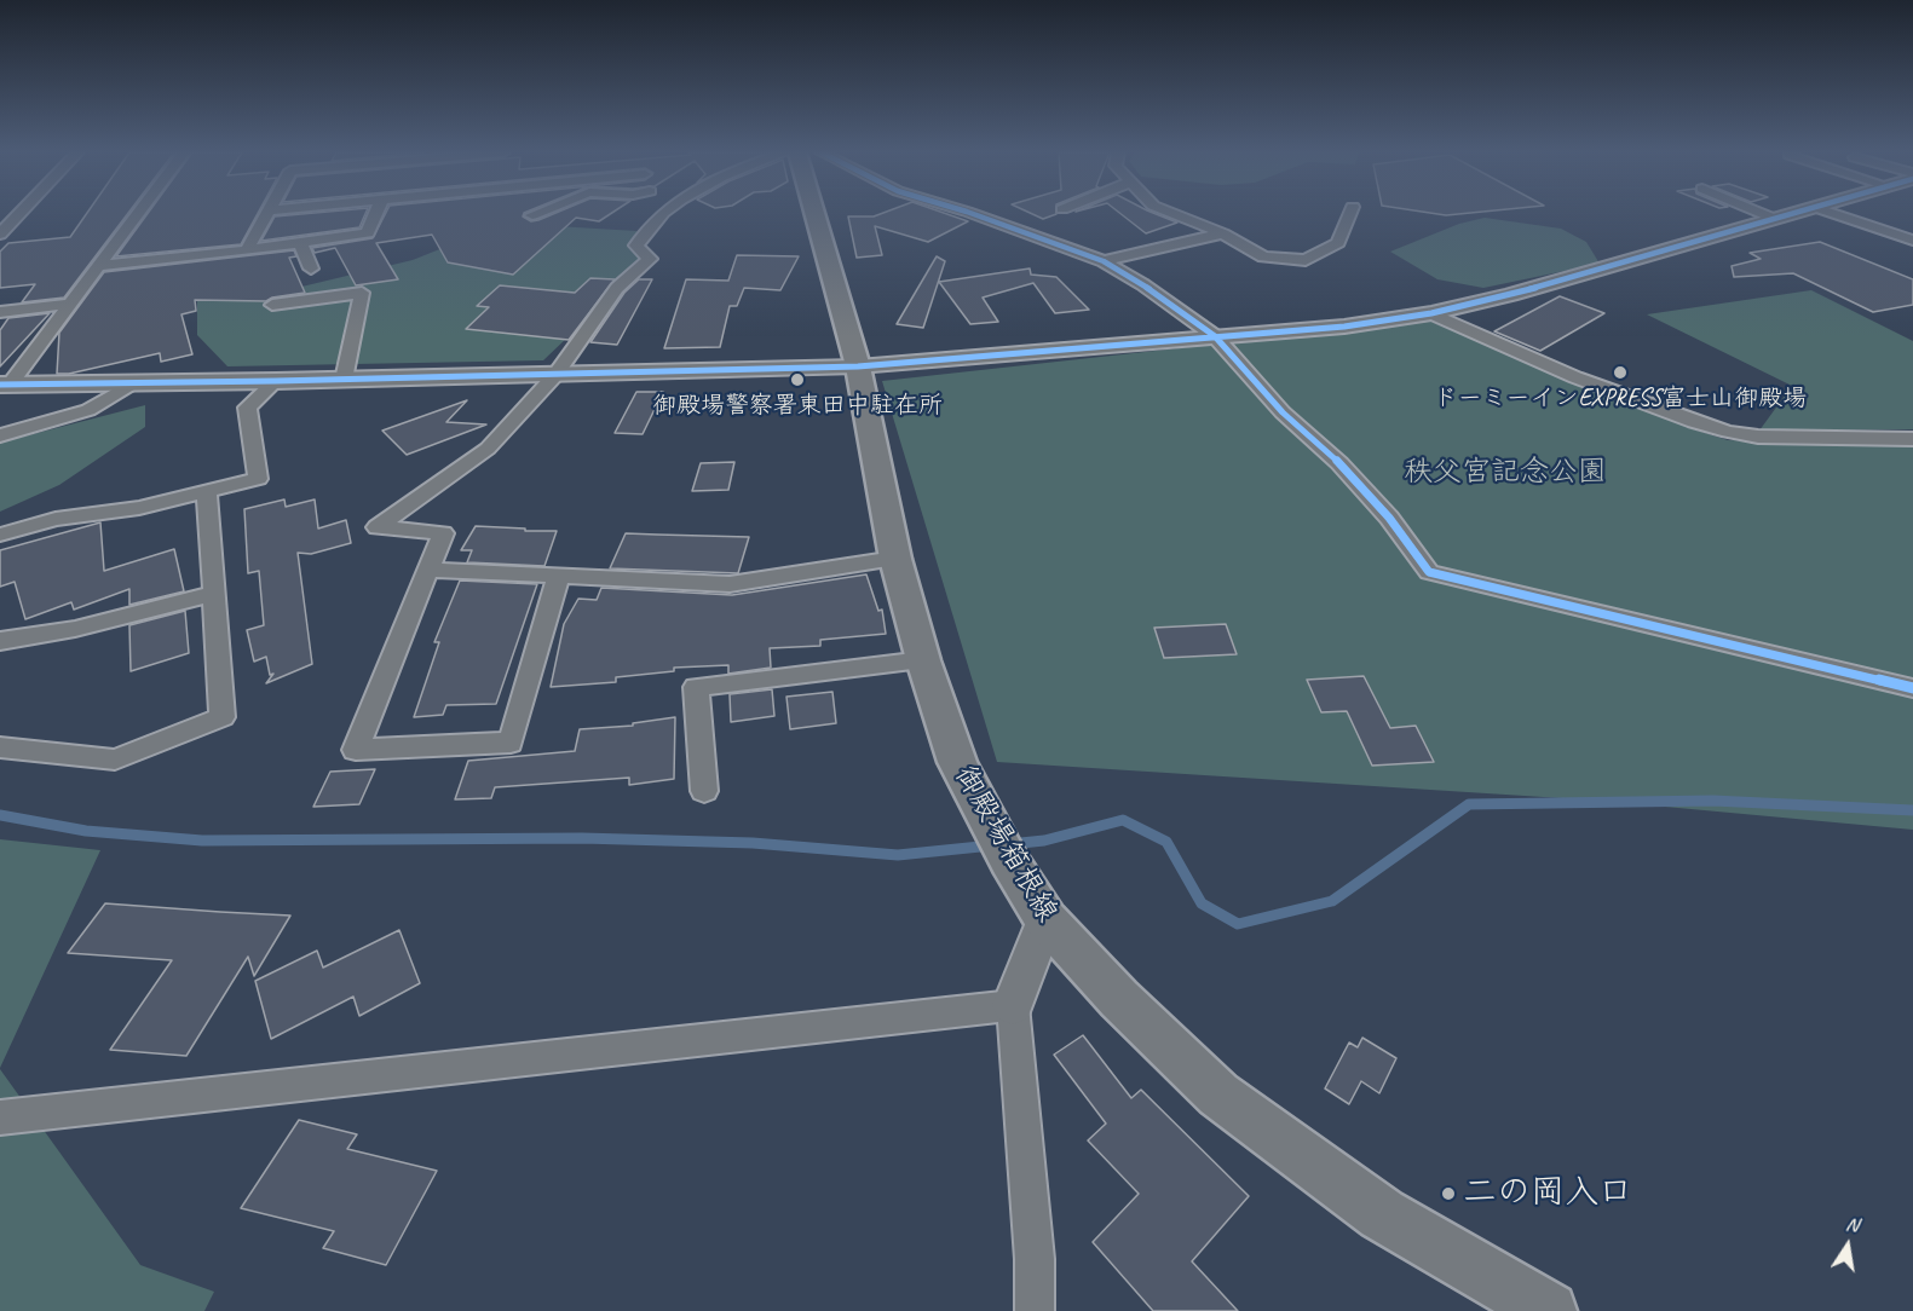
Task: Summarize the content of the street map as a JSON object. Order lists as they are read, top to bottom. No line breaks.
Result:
{"streets":{"main road":["御殿場箱根線"]},"parks":["秩父宮記念公園"],"places":["ドーミーインEXPRESS富士山御殿場","御殿場警察署東田中駐在所","二の岡入口"],"north":"top"}
